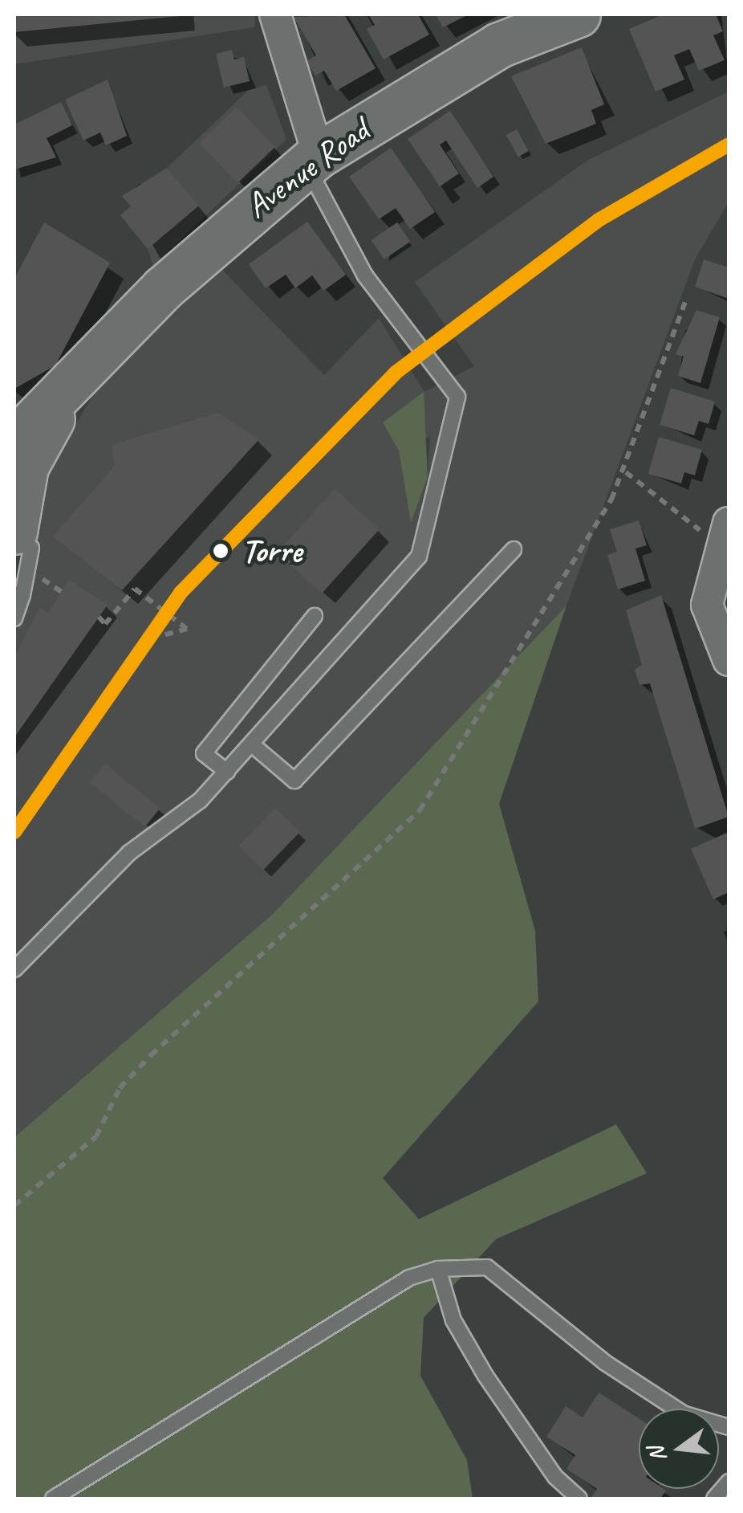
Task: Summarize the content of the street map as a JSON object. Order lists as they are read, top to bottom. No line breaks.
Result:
{"streets":{"main road":["Avenue Road"]},"places":["Torre"],"north":"left"}
